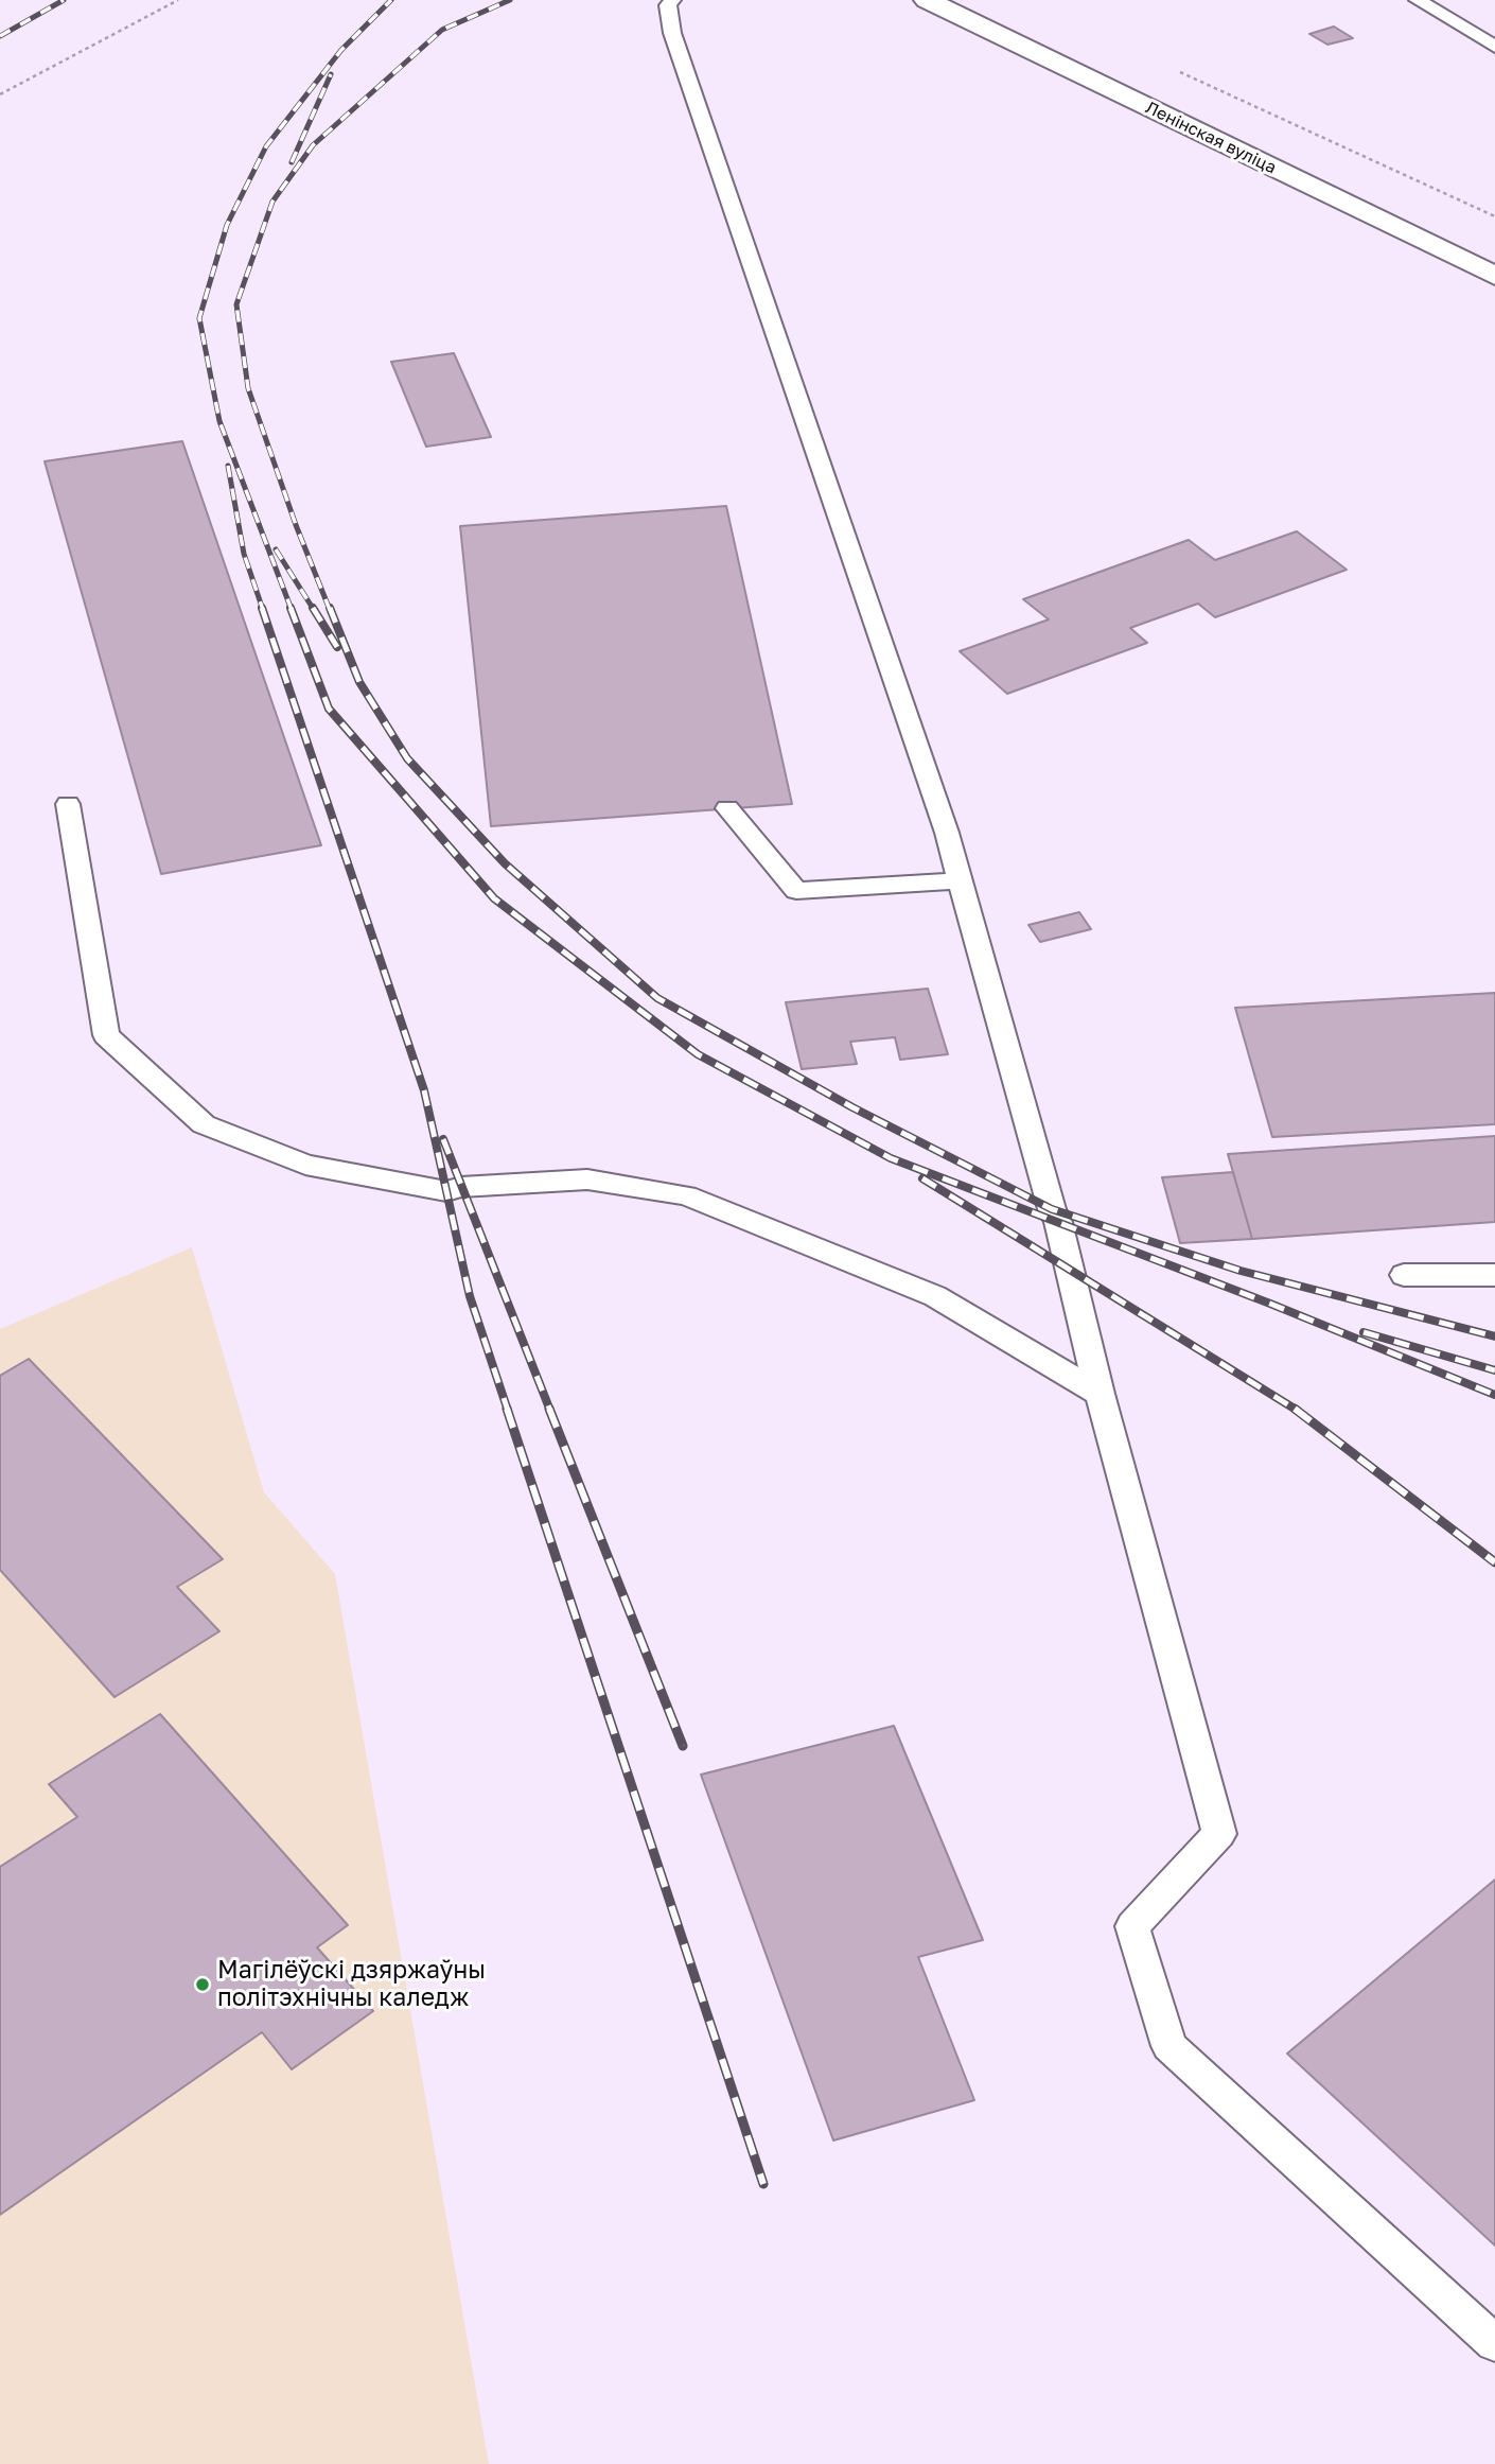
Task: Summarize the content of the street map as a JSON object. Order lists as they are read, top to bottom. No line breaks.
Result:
{"streets":{"main road":["Ленінская вуліца"]},"places":["Магілёўскі дзяржаўны політэхнічны каледж"]}
